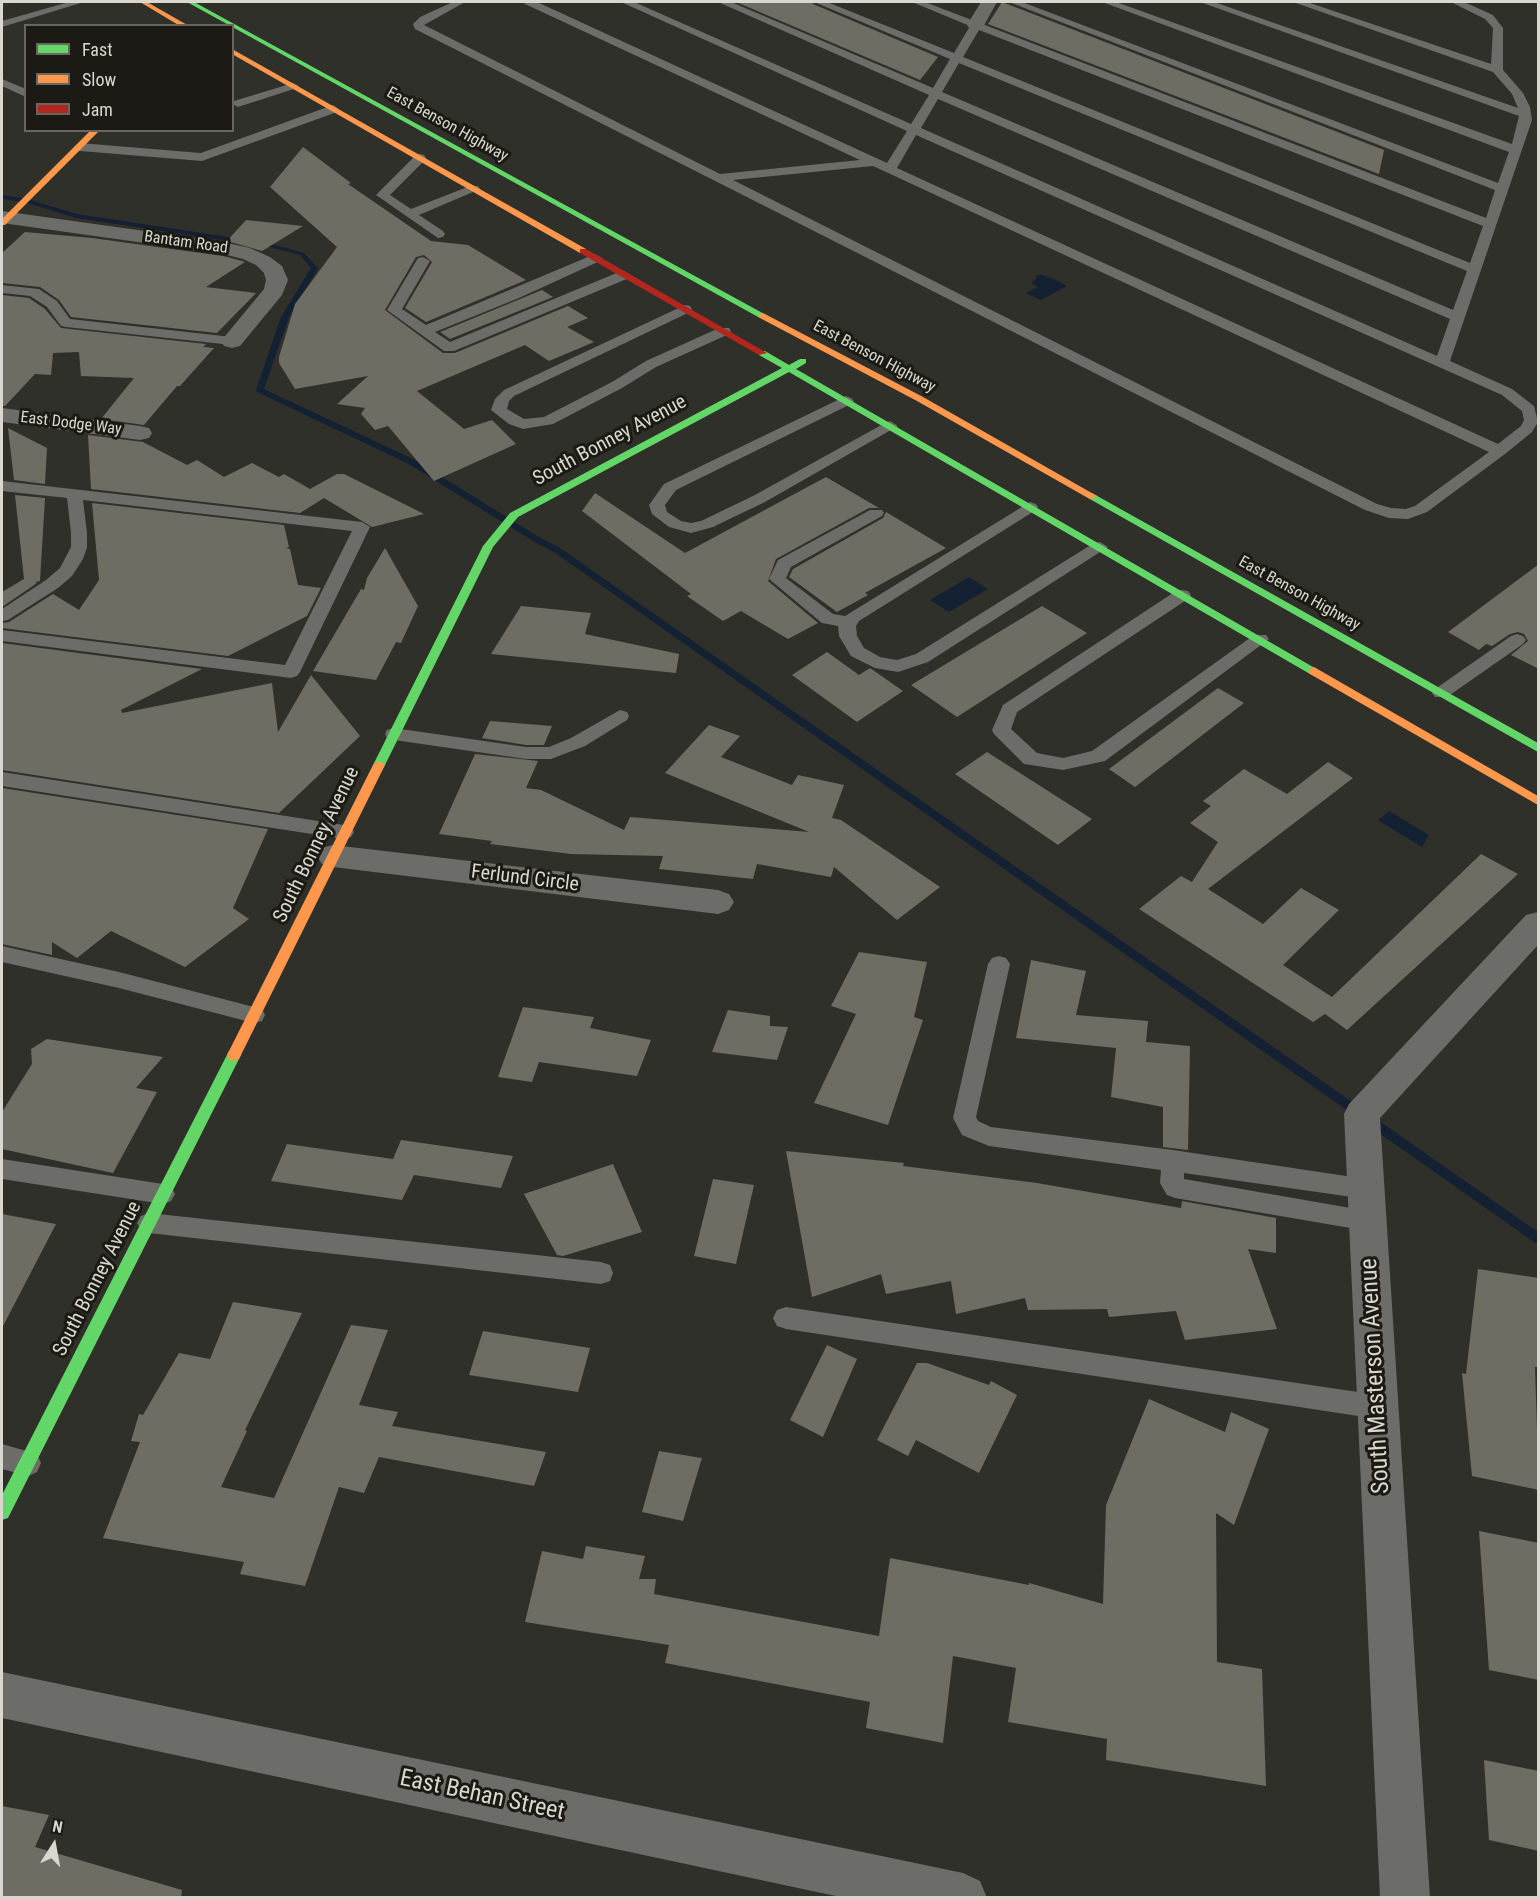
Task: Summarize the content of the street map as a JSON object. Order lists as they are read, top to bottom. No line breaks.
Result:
{"streets":{"main road":["East Benson Highway","South Bonney Avenue"],"street":["Bantam Road","East Dodge Way","Ferlund Circle","South Masterson Avenue","East Behan Street"]},"crossings":[["East Benson Highway","South Bonney Avenue"],["South Bonney Avenue","Ferlund Circle"]],"legend":["Fast","Slow","Jam"],"north":"top"}
